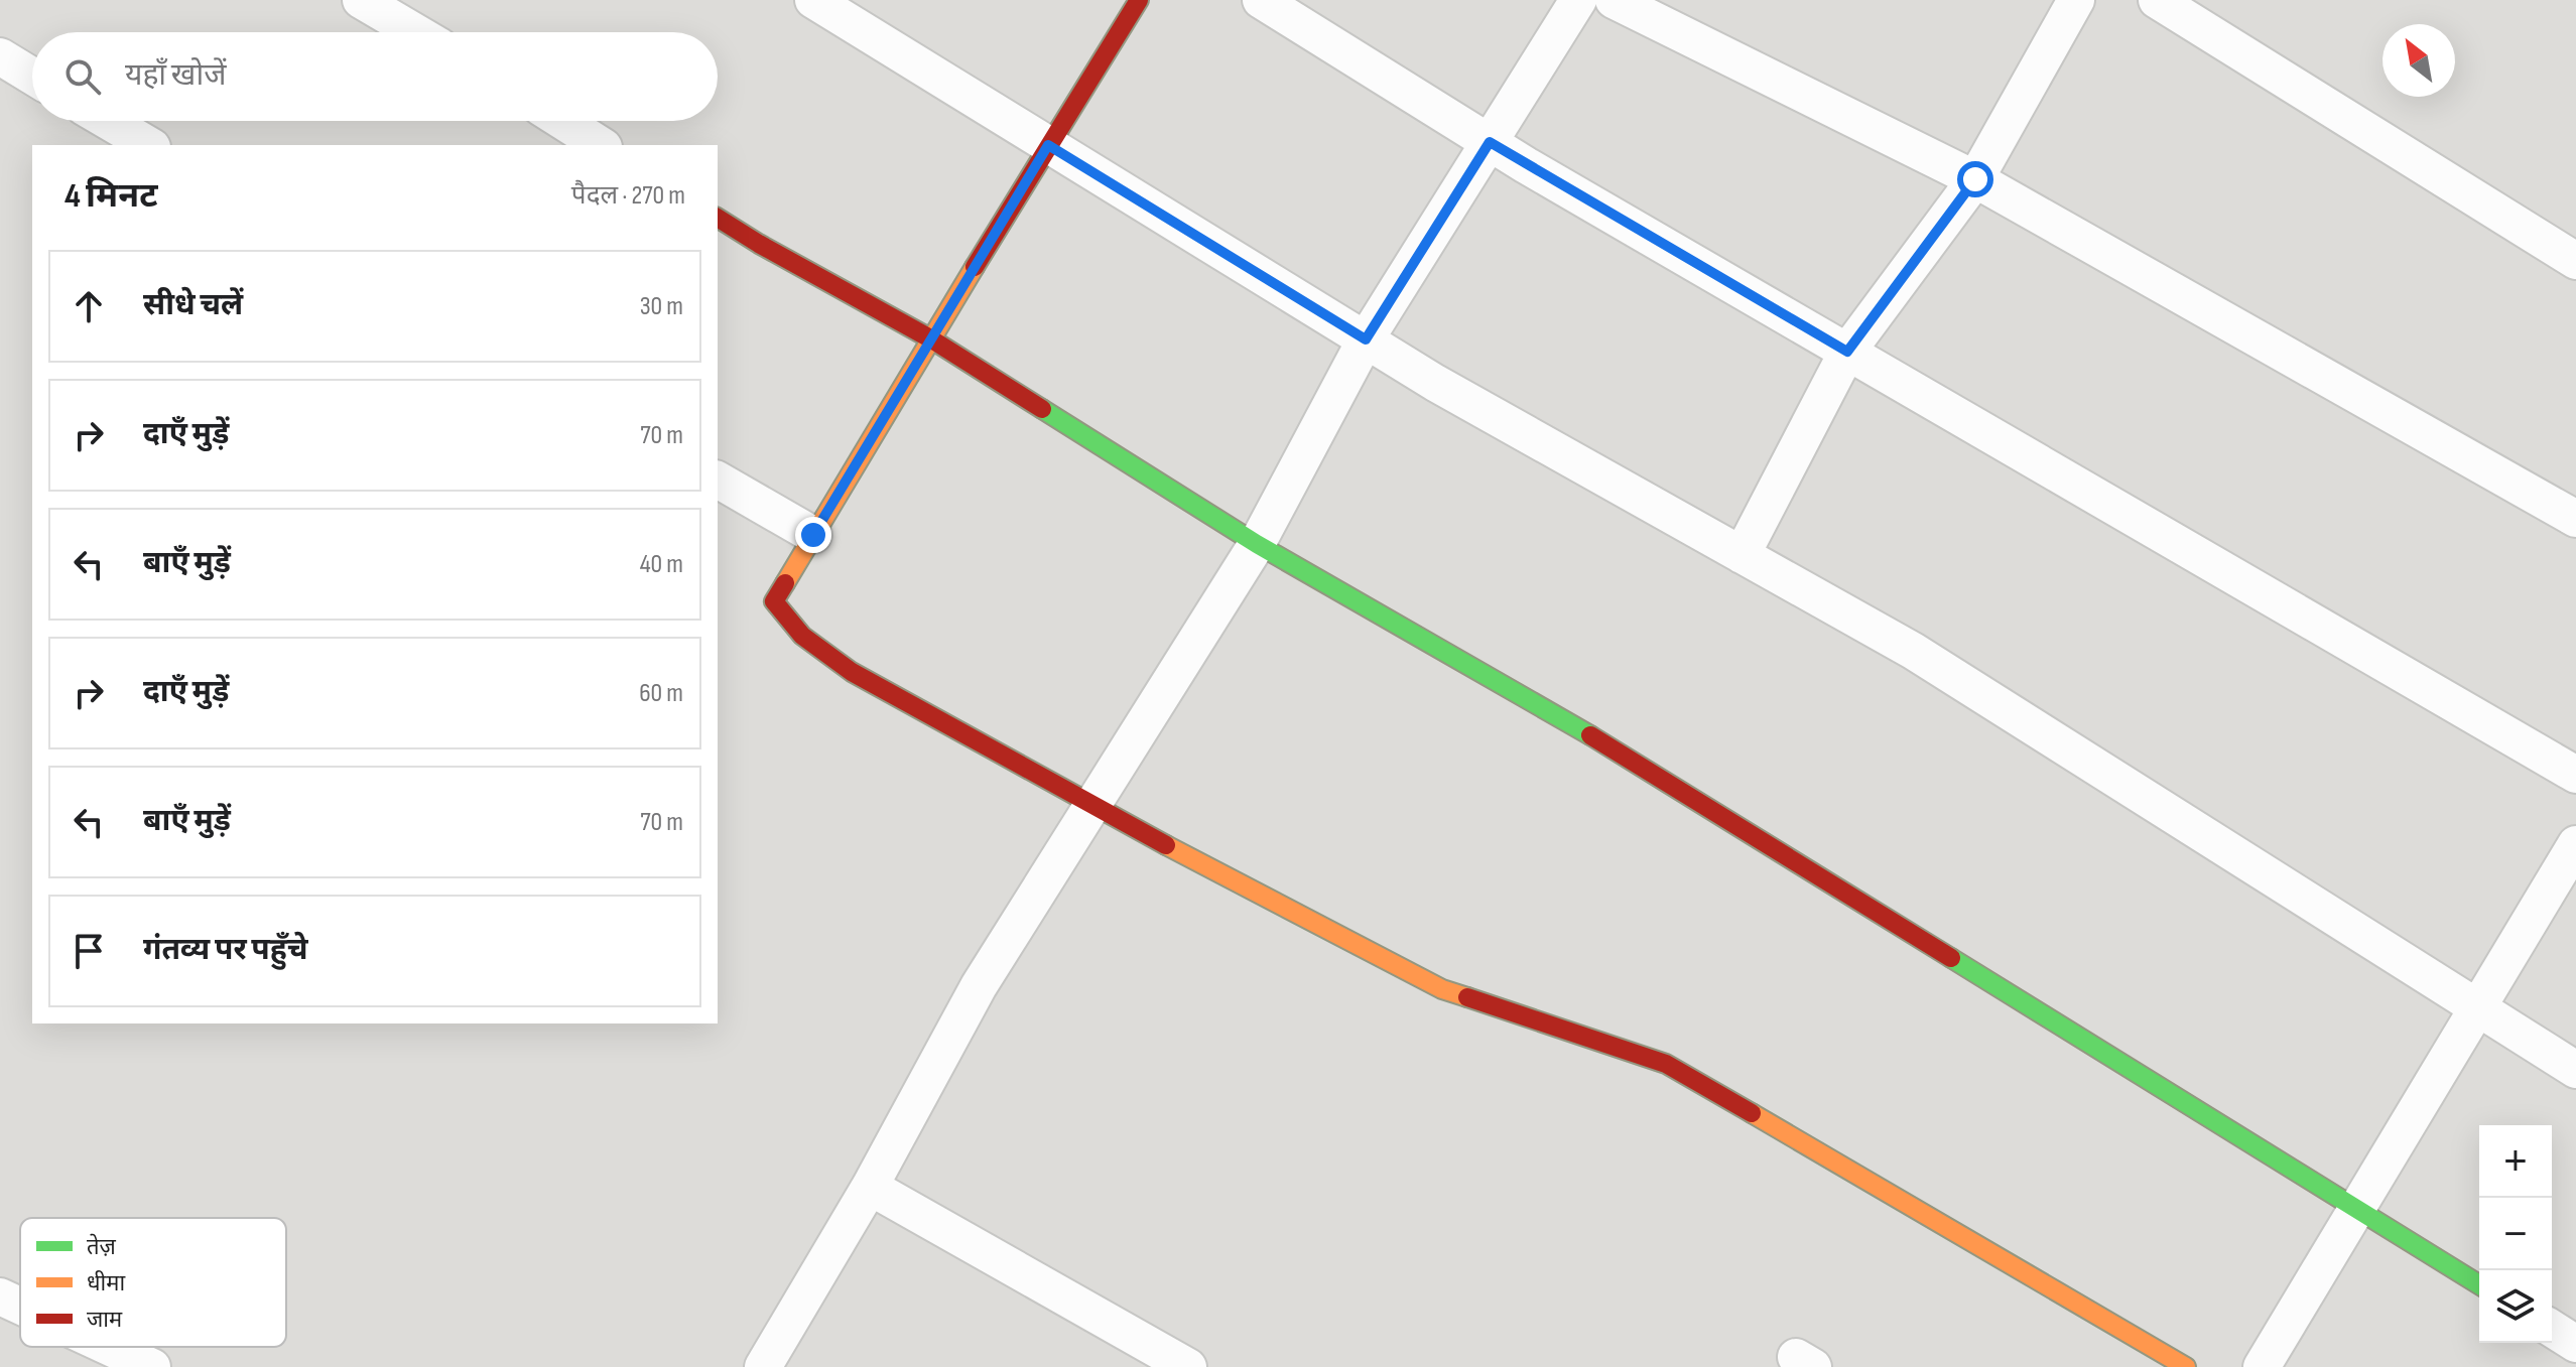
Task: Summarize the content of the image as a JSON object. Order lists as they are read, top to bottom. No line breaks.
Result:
{"legend":["तेज़","धीमा","जाम"],"north":"top left","page":{"search":"यहाँ खोजें","heading":["4 मिनट","पैदल · 270 m"],"list":[["सीधे चलें","30 m"],["दाएँ मुड़ें","70 m"],["बाएँ मुड़ें","40 m"],["दाएँ मुड़ें","60 m"],["बाएँ मुड़ें","70 m"],"गंतव्य पर पहुँचे"],"map_buttons":["+","−"]}}
